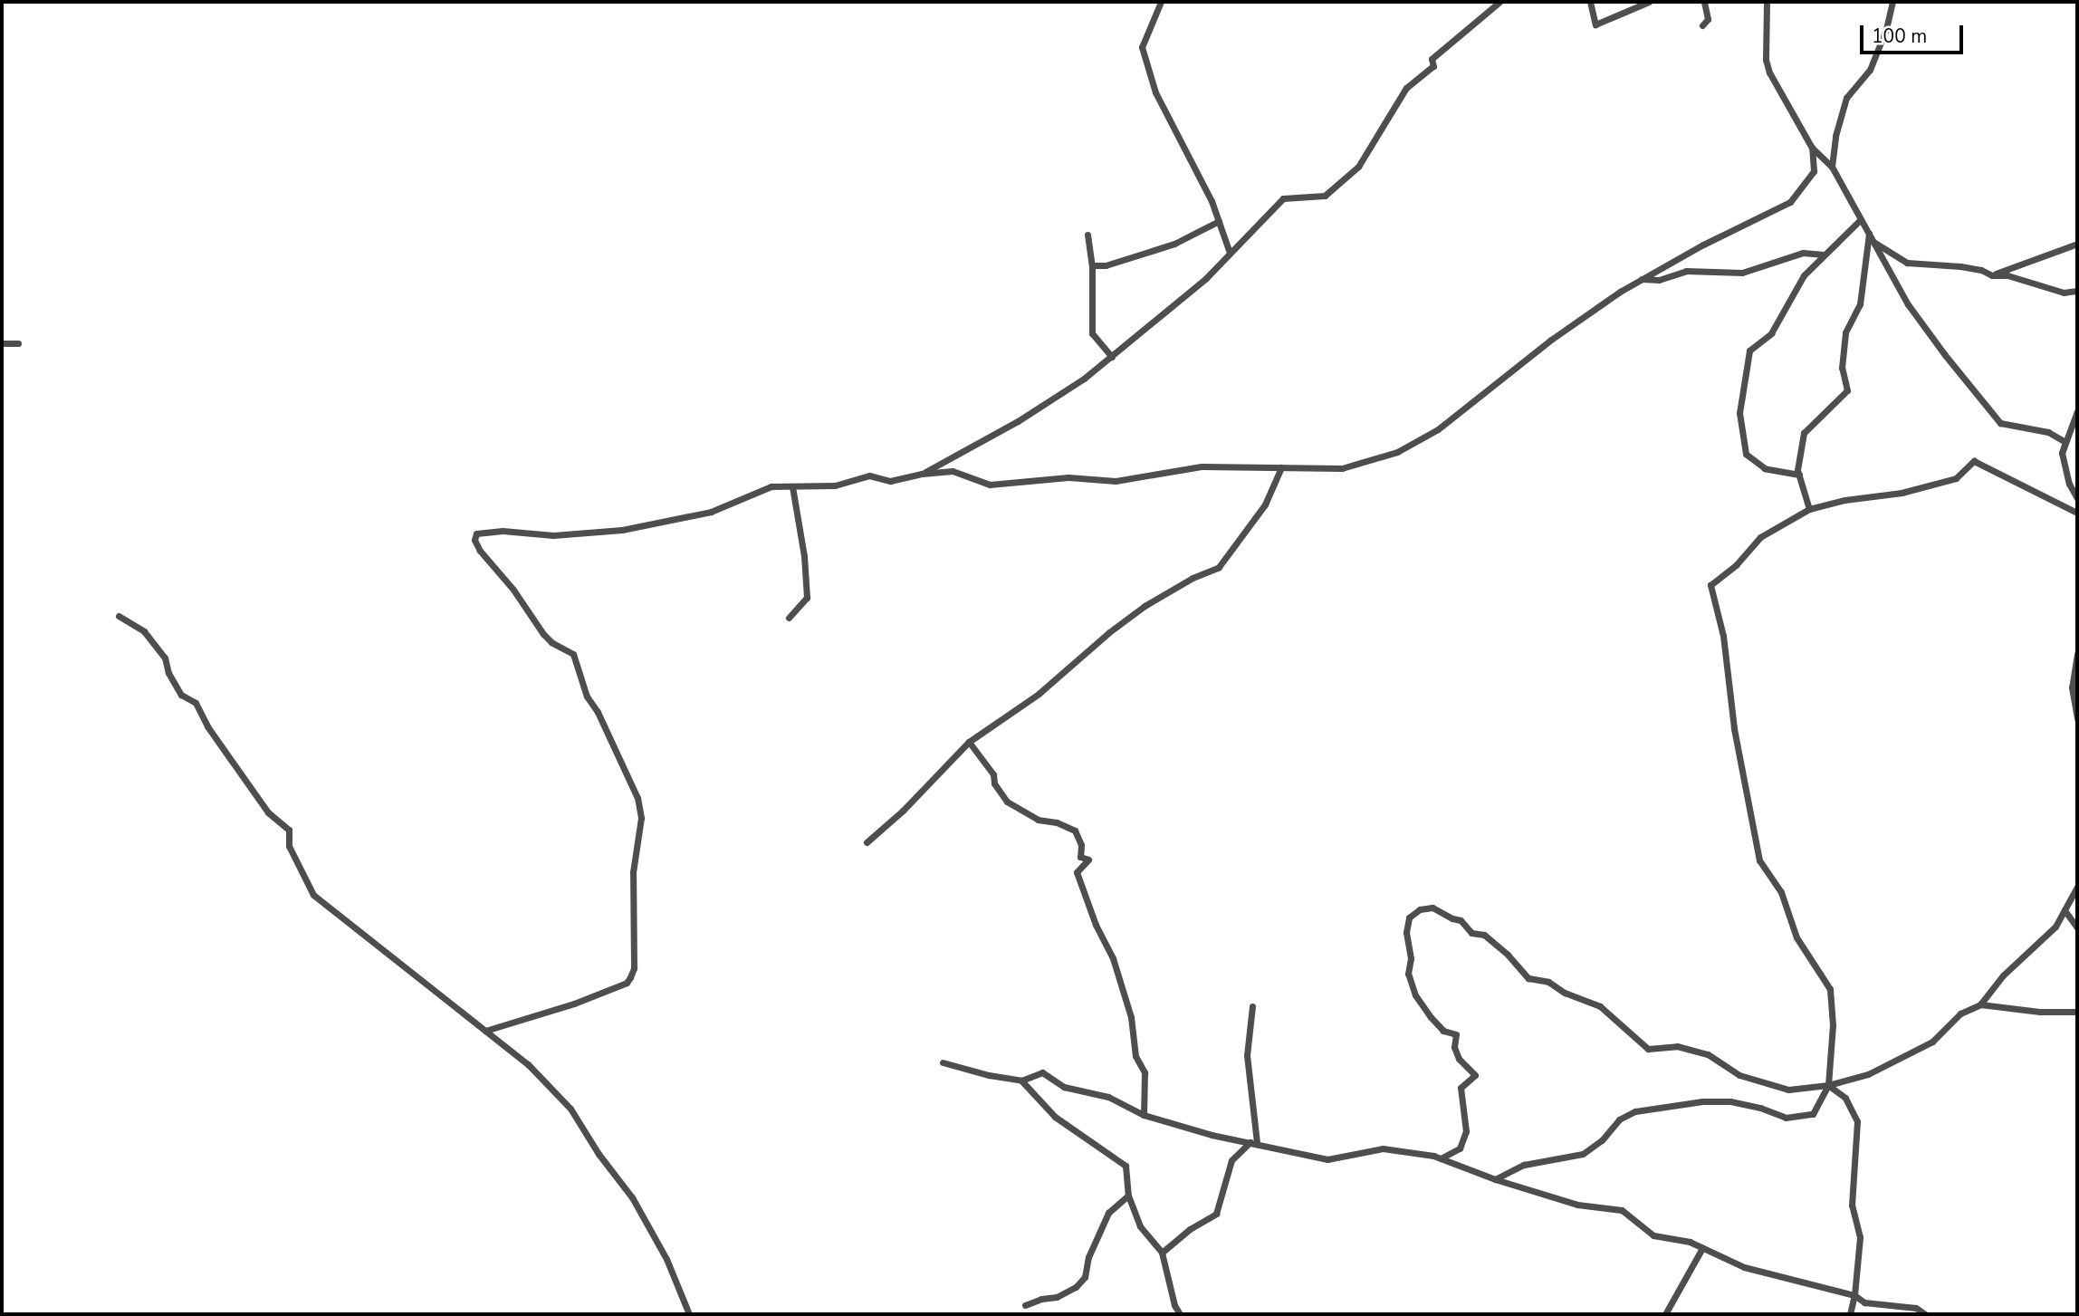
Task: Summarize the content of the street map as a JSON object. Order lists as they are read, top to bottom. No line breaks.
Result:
{"scale_bar":"100 m"}
